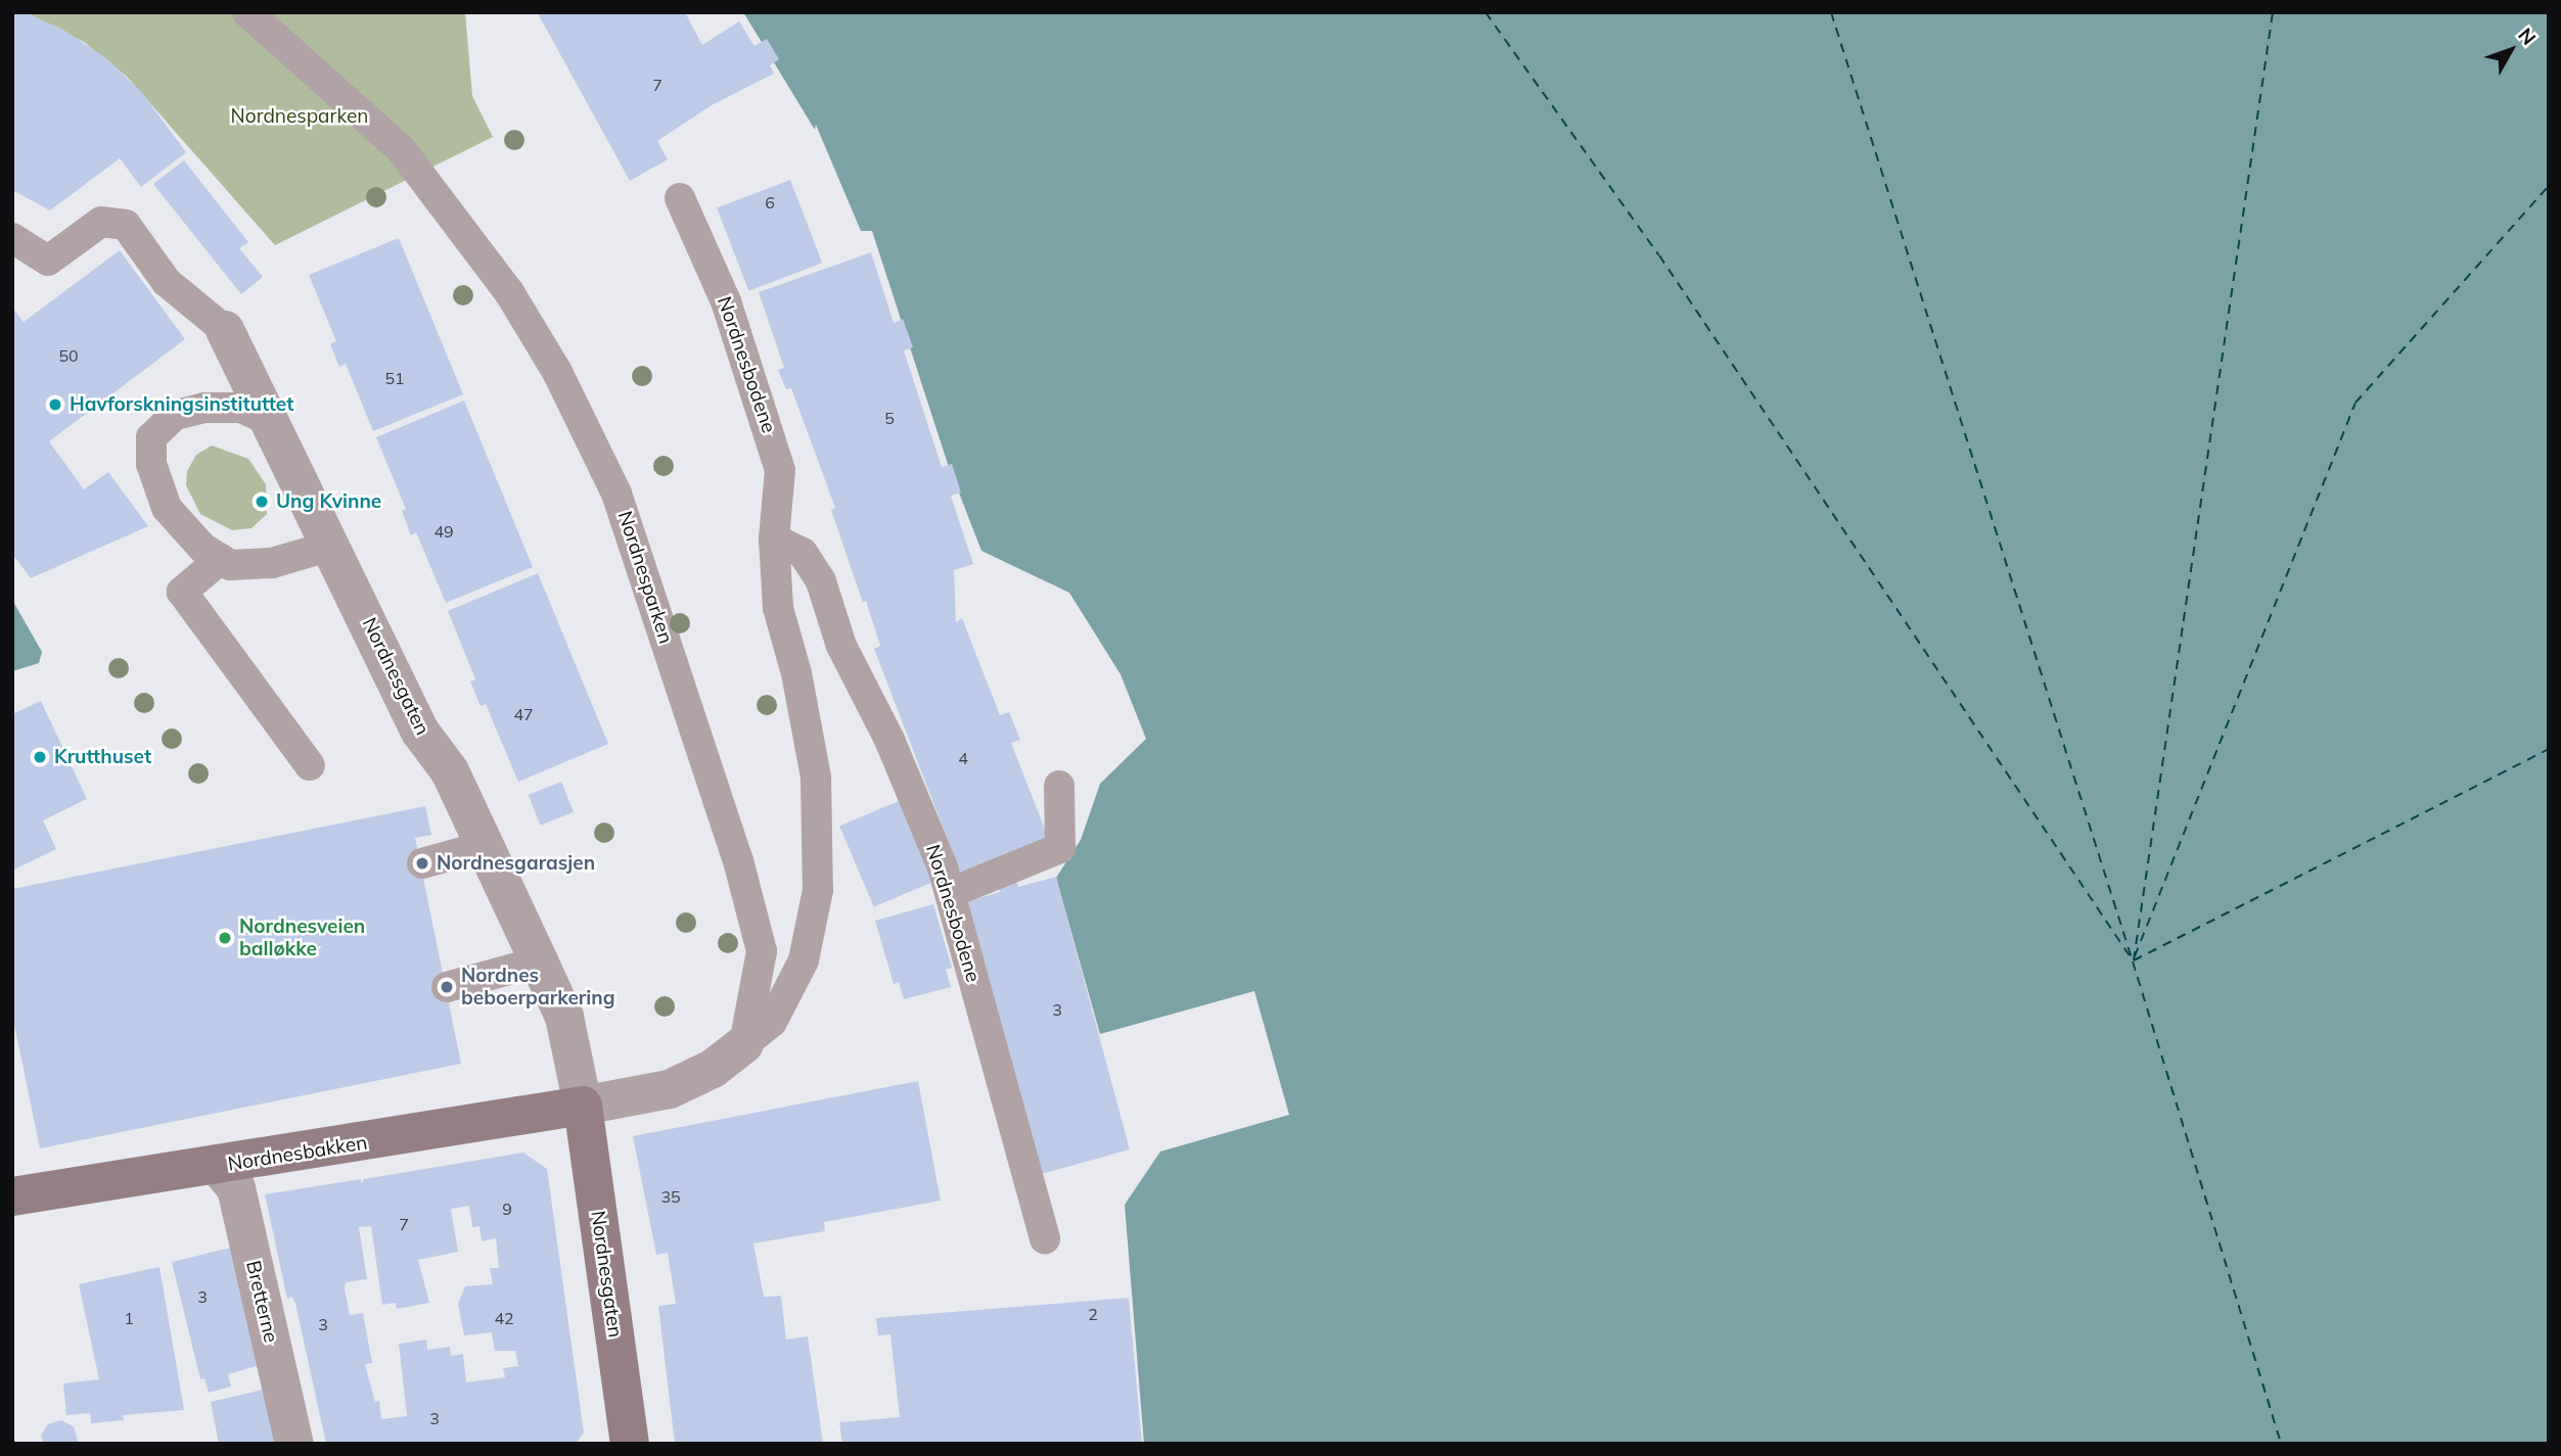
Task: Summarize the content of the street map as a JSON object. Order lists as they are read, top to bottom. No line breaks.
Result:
{"streets":{"main road":["Nordnesgaten","Nordnesbakken"],"street":["Bretterne"],"lane":["Nordnesbodene","Nordnesparken"]},"crossings":[["Nordnesbodene","Nordnesparken"],["Nordnesgaten","Nordnesbakken"],["Nordnesbakken","Bretterne"]],"parks":["Nordnesparken"],"places":["Havforskningsinstituttet","Ung Kvinne","Krutthuset","Nordnesgarasjen","Nordnesveien balløkke","Nordnes beboerparkering"],"house_numbers":["7","6","50","51","5","49","47","4","3","35","9","7","3","2","1","42","3","3"],"north":"top right"}
